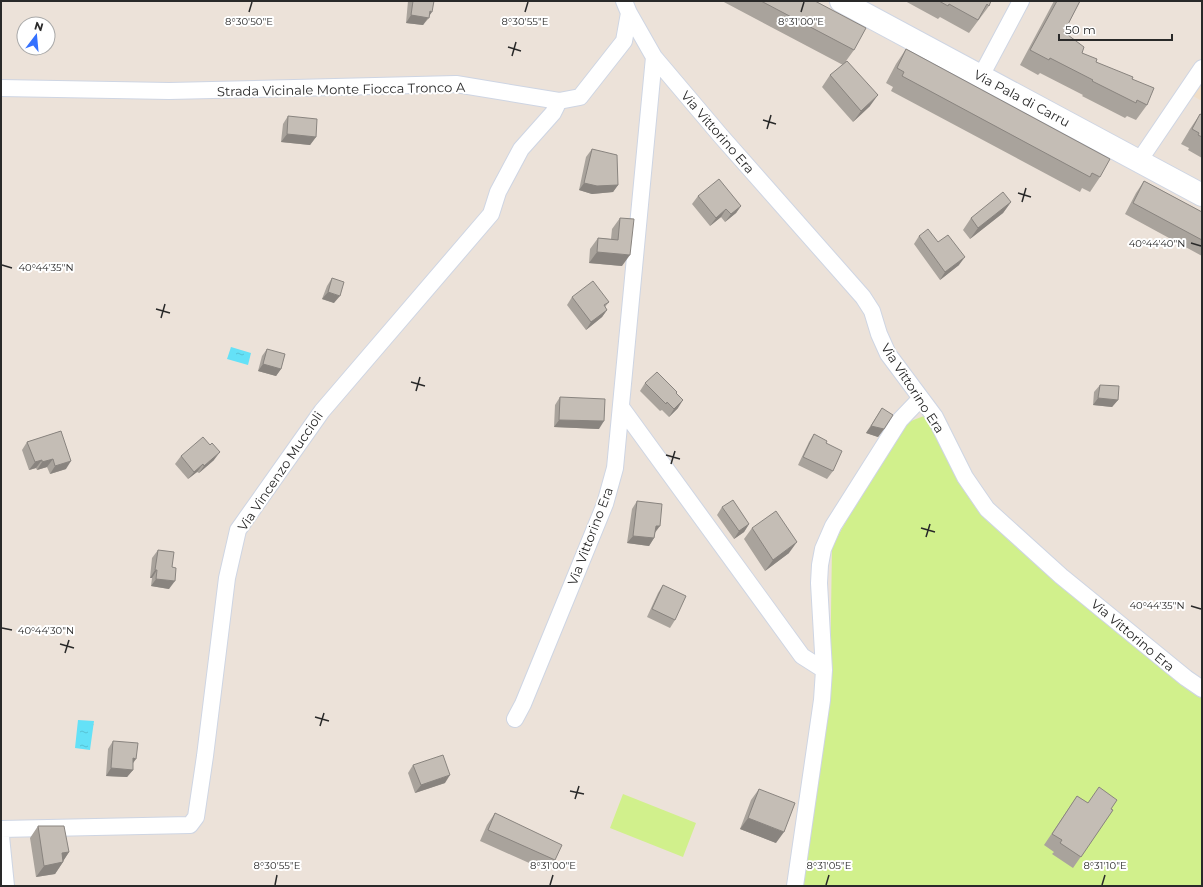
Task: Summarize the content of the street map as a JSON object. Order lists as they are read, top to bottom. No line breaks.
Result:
{"streets":{"street":["Strada Vicinale Monte Fiocca Tronco A","Via Pala di Carru","Via Vittorino Era","Via Vincenzo Muccioli"]},"crossings":[["Strada Vicinale Monte Fiocca Tronco A","Via Vittorino Era"],["Strada Vicinale Monte Fiocca Tronco A","Via Vincenzo Muccioli"]],"scale_bar":"50 m","north":"top","coordinates":["8°30'50\"E","8°30'55\"E","8°31'00\"E","40°44'40\"N","40°44'35\"N","40°44'30\"N","8°31'05\"E","8°31'10\"E"]}
